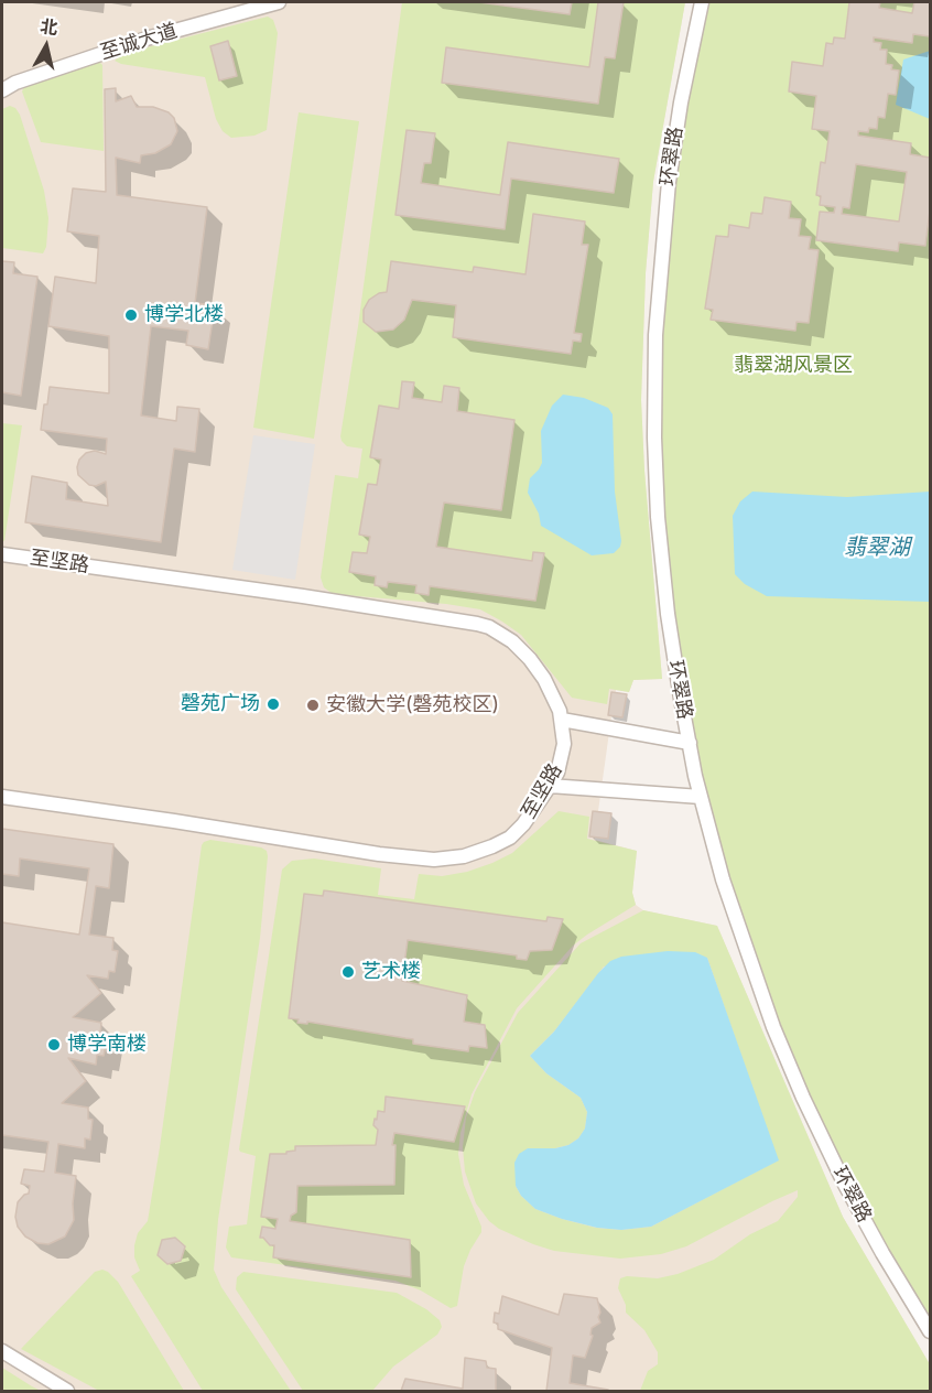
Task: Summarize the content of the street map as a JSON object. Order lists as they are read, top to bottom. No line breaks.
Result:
{"streets":{"street":["至诚大道","环翠路","至坚路"]},"water":["翡翠湖"],"parks":["翡翠湖风景区"],"places":["博学北楼","磬苑广场","安徽大学(磬苑校区)","艺术楼","博学南楼"],"north":"top"}
